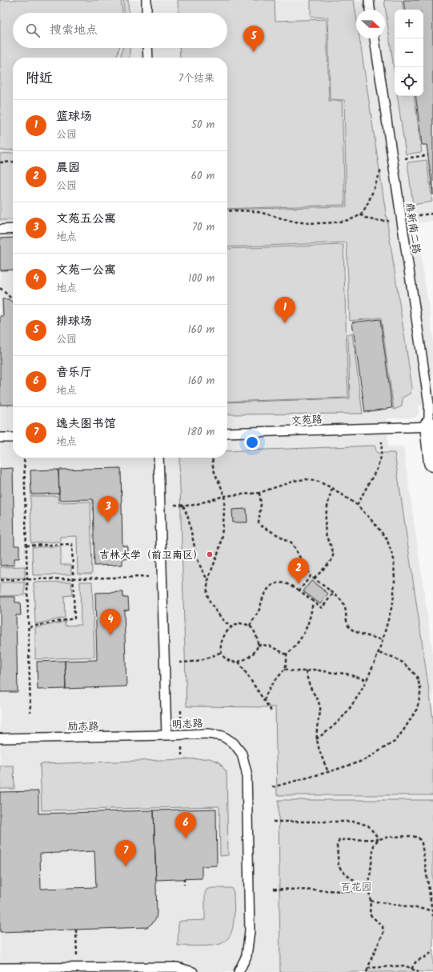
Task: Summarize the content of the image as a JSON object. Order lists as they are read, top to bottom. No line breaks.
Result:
{"streets":{"lane":["鼎新南二路","文苑路","明志路","励志路"]},"crossings":[["鼎新南二路","文苑路"],["明志路","励志路"]],"parks":["百花园"],"places":["吉林大学（前卫南区）"],"north":"right","page":{"map_buttons":["+","−"],"search":"搜索地点","pins":["5","1","3","2","4","6","7"],"heading":["附近","7个结果"],"list":[{"mark":"1","name":"篮球场","note":"公园","value":"50 m"},{"mark":"2","name":"晨园","note":"公园","value":"60 m"},{"mark":"3","name":"文苑五公寓","note":"地点","value":"70 m"},{"mark":"4","name":"文苑一公寓","note":"地点","value":"100 m"},{"mark":"5","name":"排球场","note":"公园","value":"160 m"},{"mark":"6","name":"音乐厅","note":"地点","value":"160 m"},{"mark":"7","name":"逸夫图书馆","note":"地点","value":"180 m"}]}}
